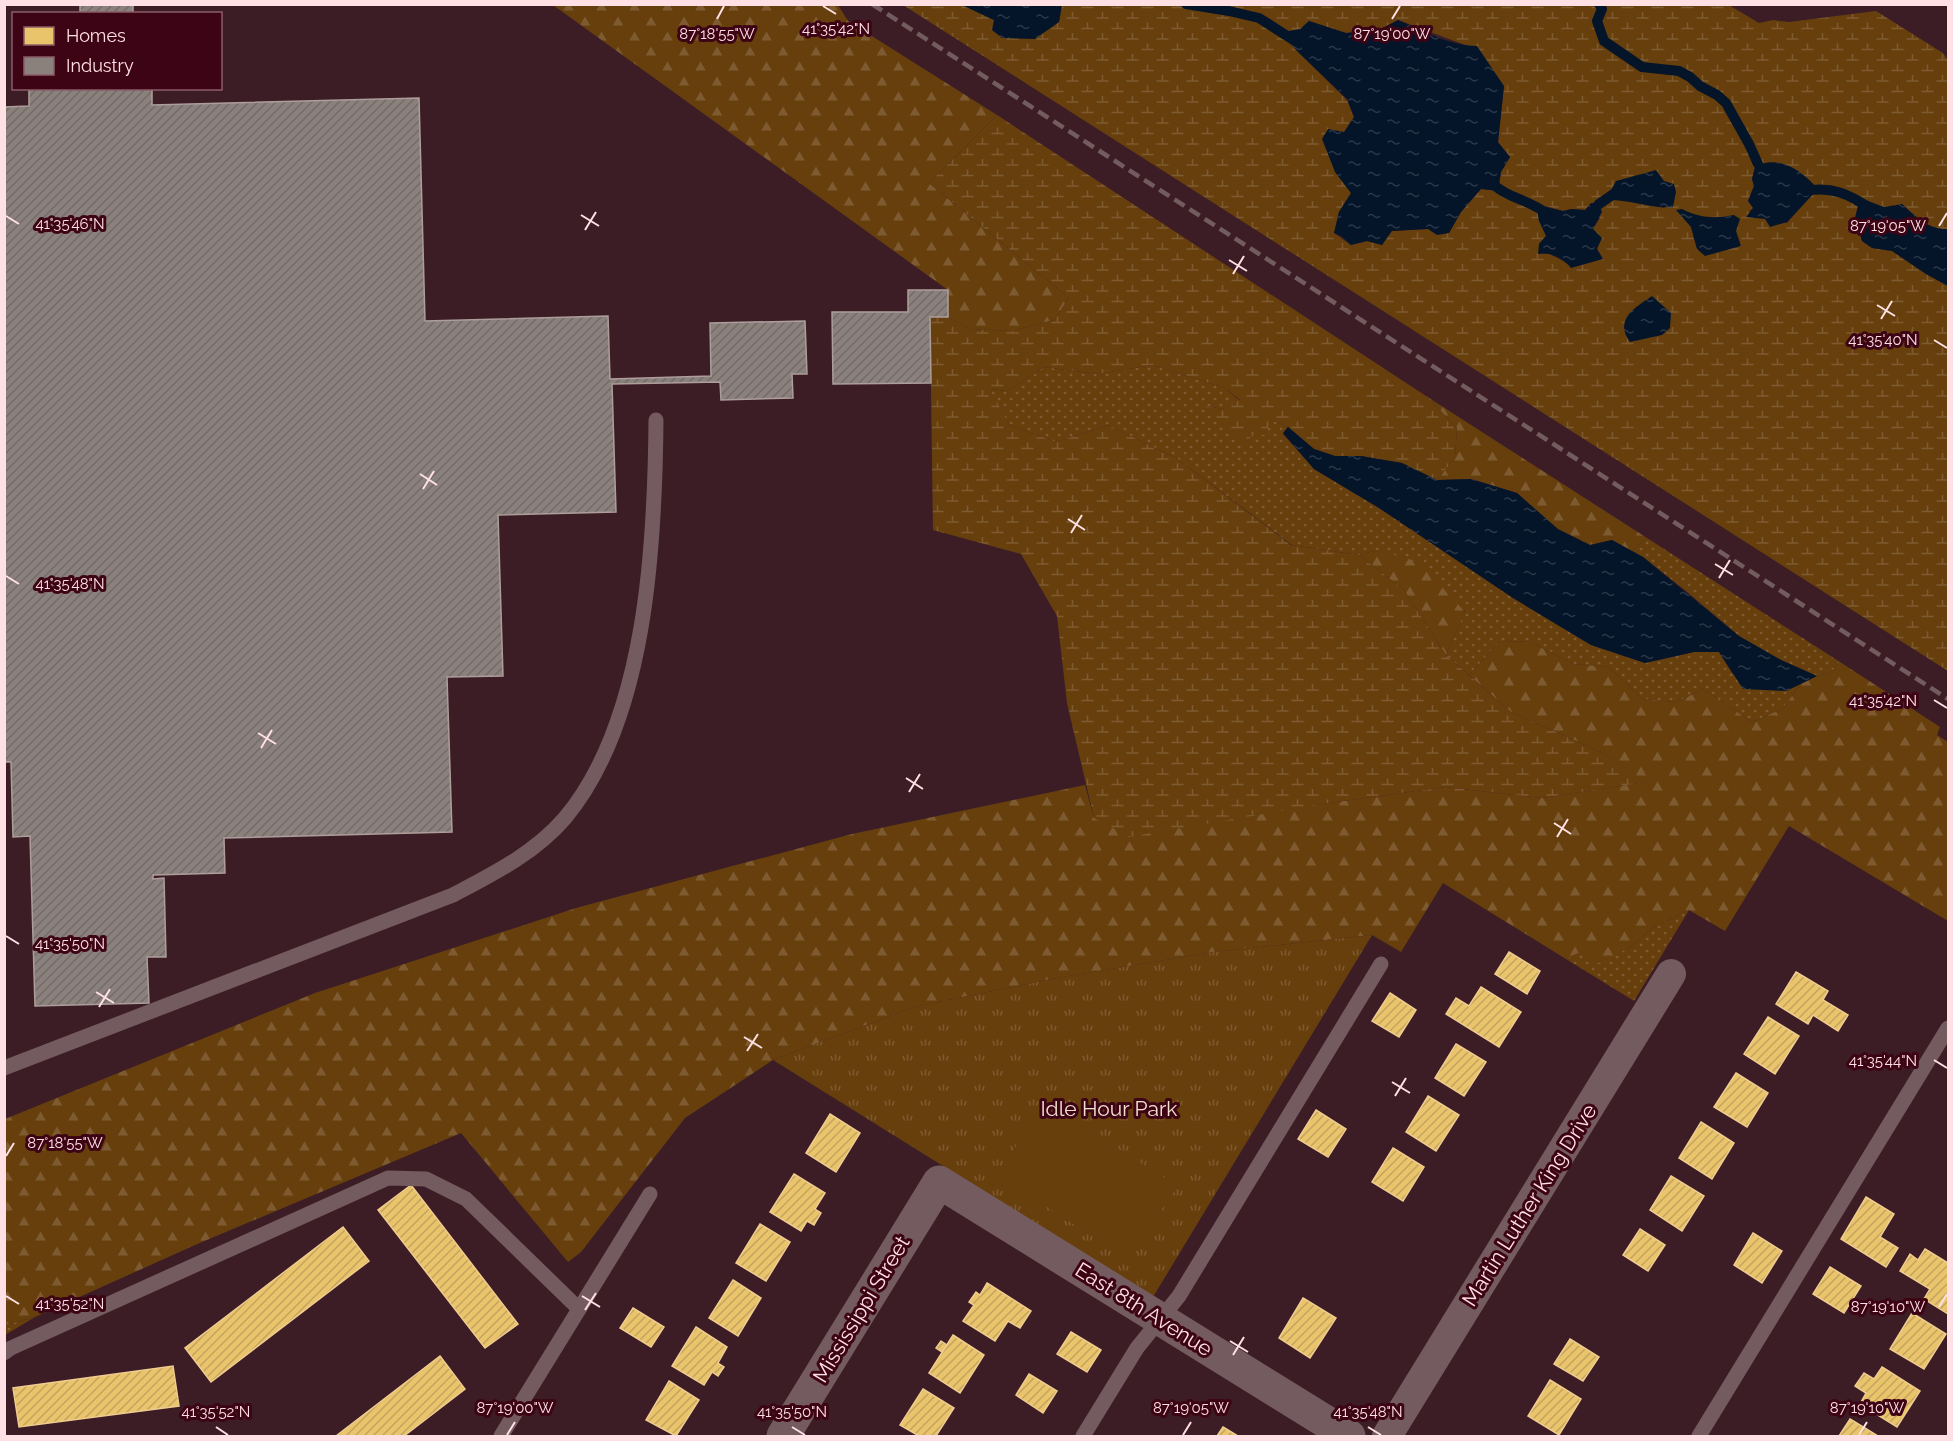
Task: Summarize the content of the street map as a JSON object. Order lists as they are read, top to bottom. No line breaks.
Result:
{"streets":{"street":["Martin Luther King Drive","Mississippi Street","East 8th Avenue"]},"crossings":[["Mississippi Street","East 8th Avenue"]],"parks":["Idle Hour Park"],"legend":["Homes","Industry"],"coordinates":["41°35'42\"N","87°18'55\"W","87°19'00\"W","41°35'46\"N","87°19'05\"W","41°35'40\"N","41°35'48\"N","41°35'50\"N","41°35'44\"N","41°35'52\"N","87°19'10\"W"]}
